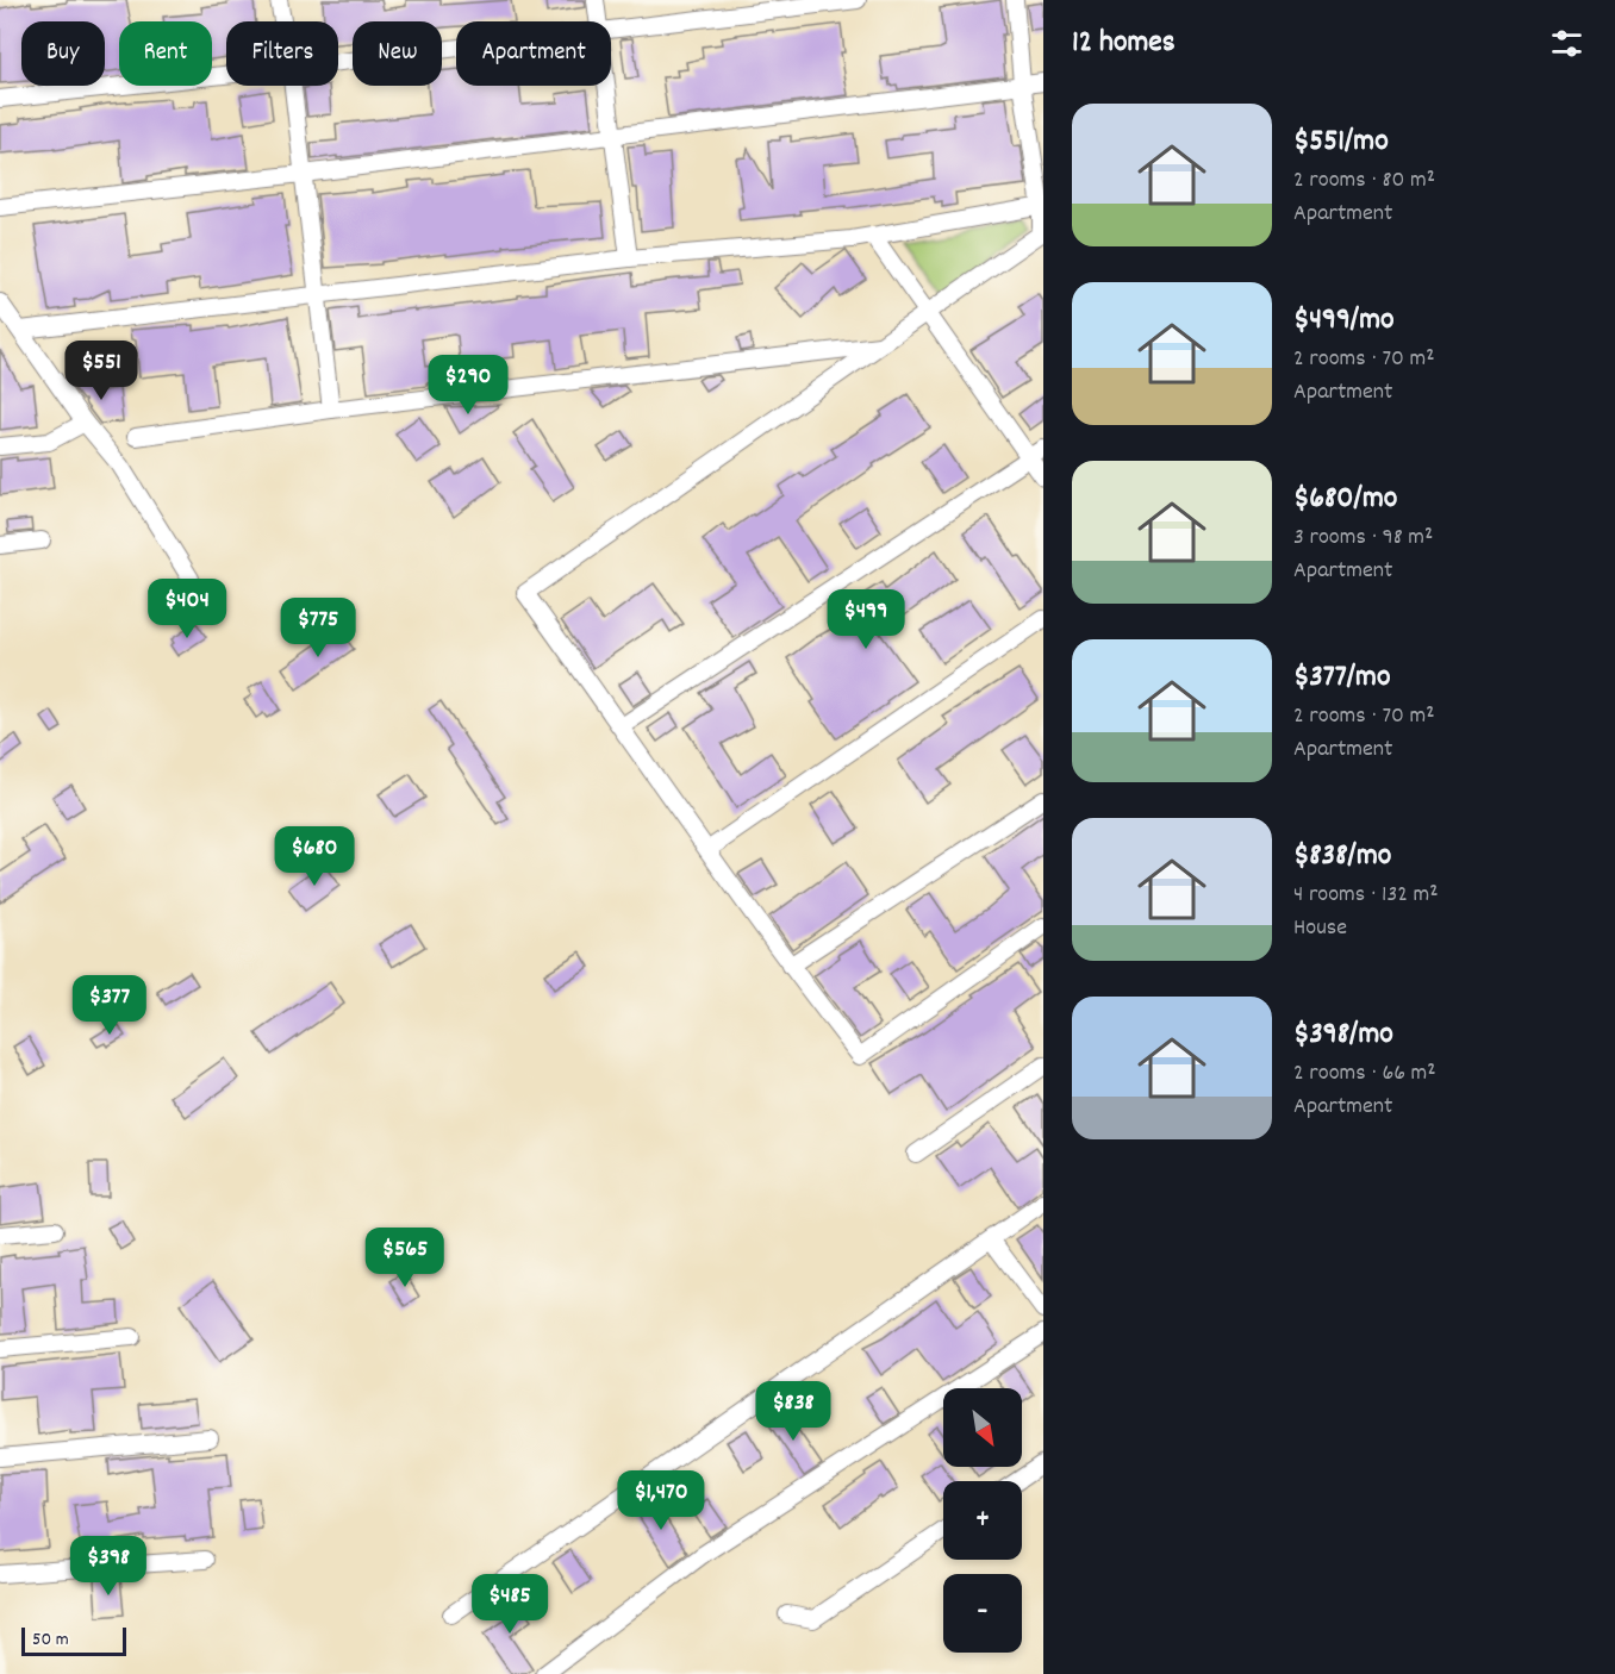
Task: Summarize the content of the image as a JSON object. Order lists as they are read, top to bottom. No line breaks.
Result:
{"scale_bar":"50 m","north":"bottom right","page":{"heading":"12 homes","chip":["Buy","Rent","Filters","New","Apartment"],"list":[{"name":"$551/mo","note":"2 rooms · 80 m² · Apartment"},{"name":"$499/mo","note":"2 rooms · 70 m² · Apartment"},{"name":"$680/mo","note":"3 rooms · 98 m² · Apartment"},{"name":"$377/mo","note":"2 rooms · 70 m² · Apartment"},{"name":"$838/mo","note":"4 rooms · 132 m² · House"},{"name":"$398/mo","note":"2 rooms · 66 m² · Apartment"}],"price":["$551","$290","$404","$499","$775","$680","$377","$565","$838","$1,470","$398","$485"],"map_buttons":["+","−"],"scale":"50 m"}}
